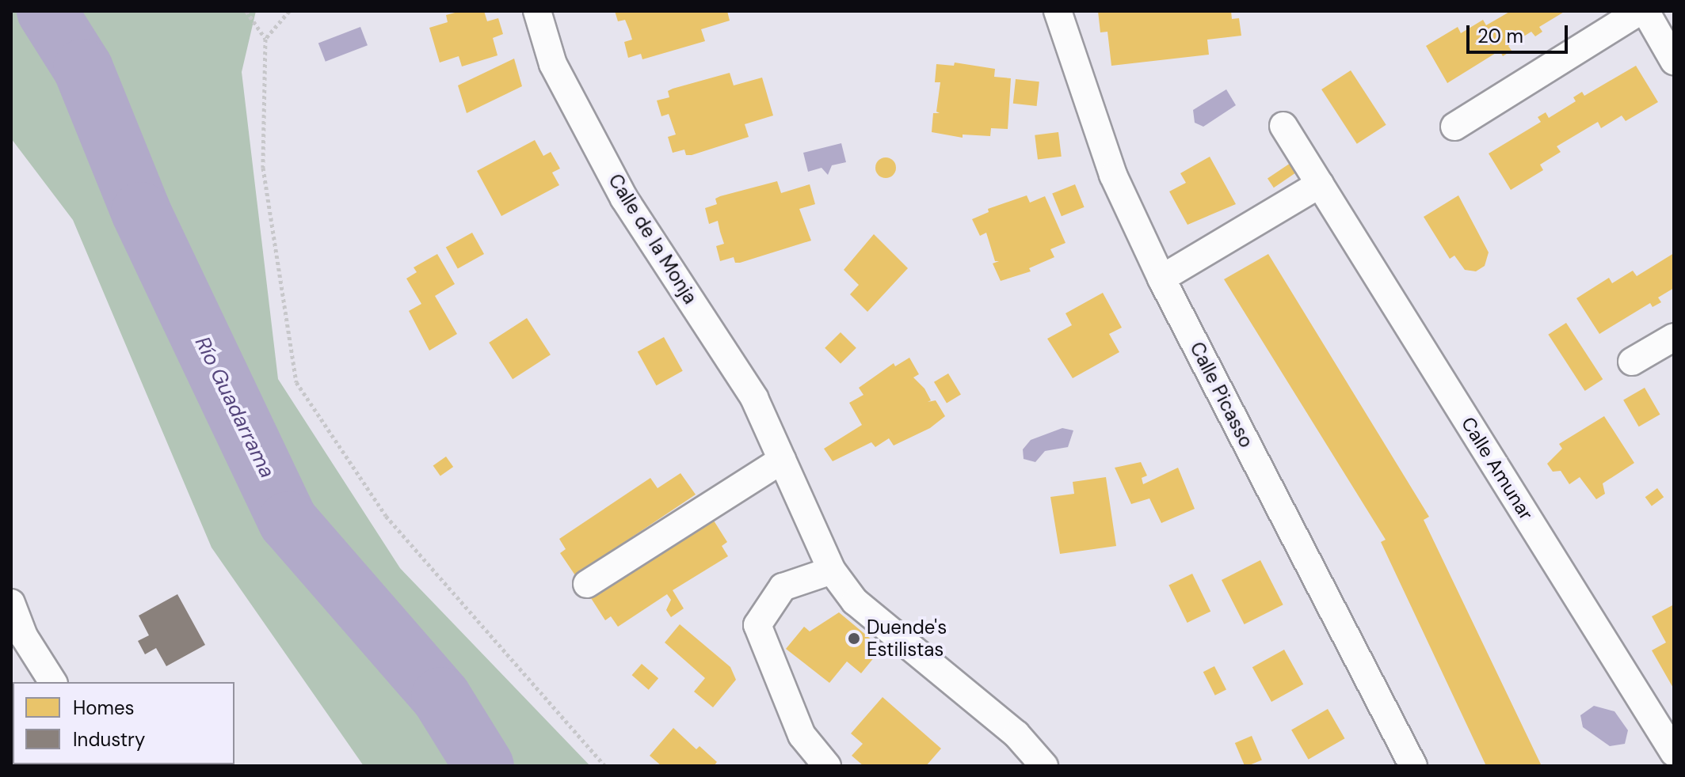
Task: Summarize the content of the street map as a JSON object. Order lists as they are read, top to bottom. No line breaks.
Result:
{"streets":{"street":["Calle de la Monja","Calle Picasso","Calle Amunar"]},"water":["Río Guadarrama"],"places":["Duende's Estilistas"],"legend":["Homes","Industry"],"scale_bar":"20 m"}
